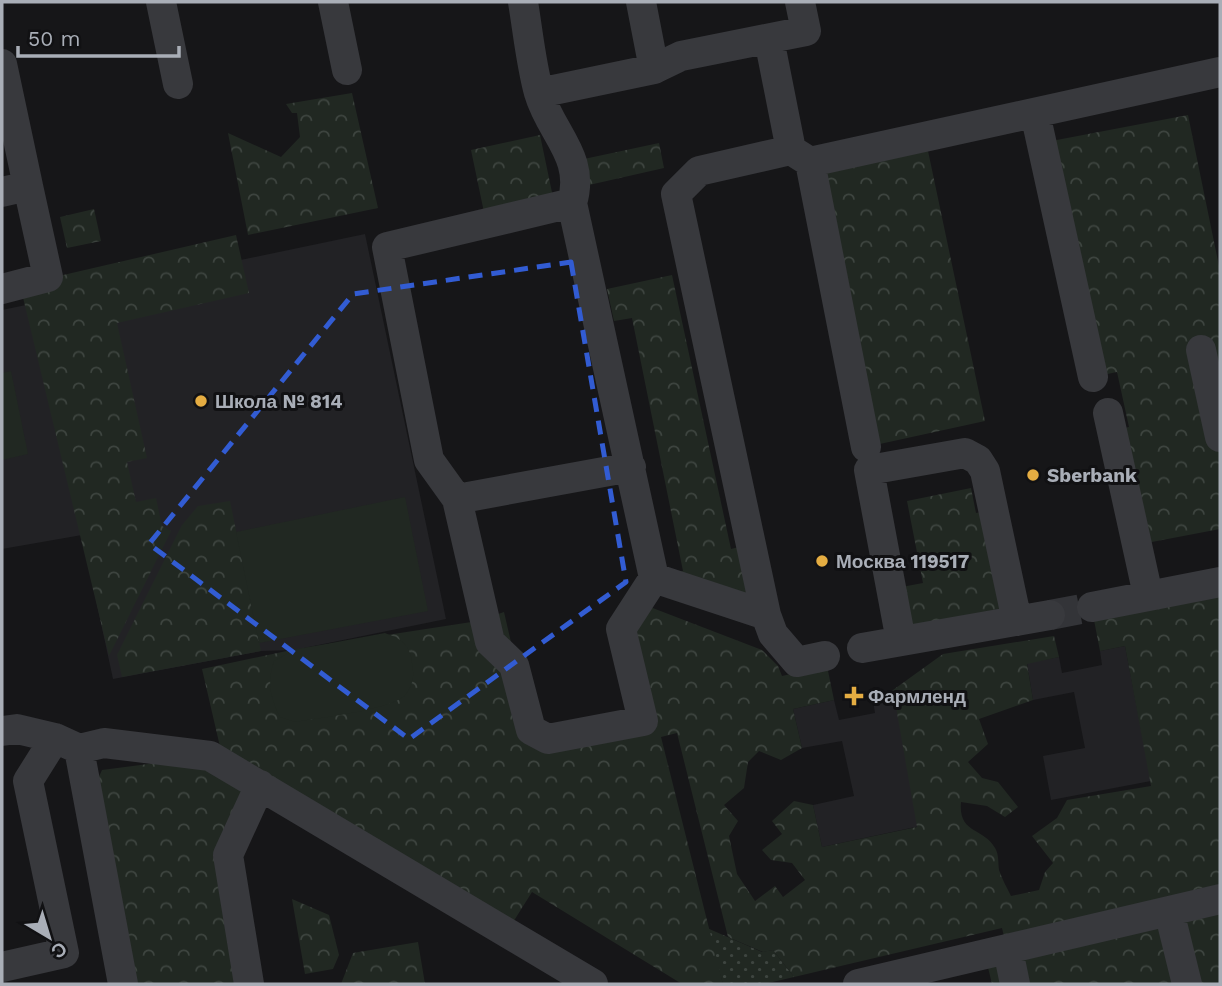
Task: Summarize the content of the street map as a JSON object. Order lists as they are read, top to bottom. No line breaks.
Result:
{"places":{"other":["Школа № 814","Sberbank","Москва 119517"],"health":["Фармленд"]},"scale_bar":"50 m","north":"bottom right"}
